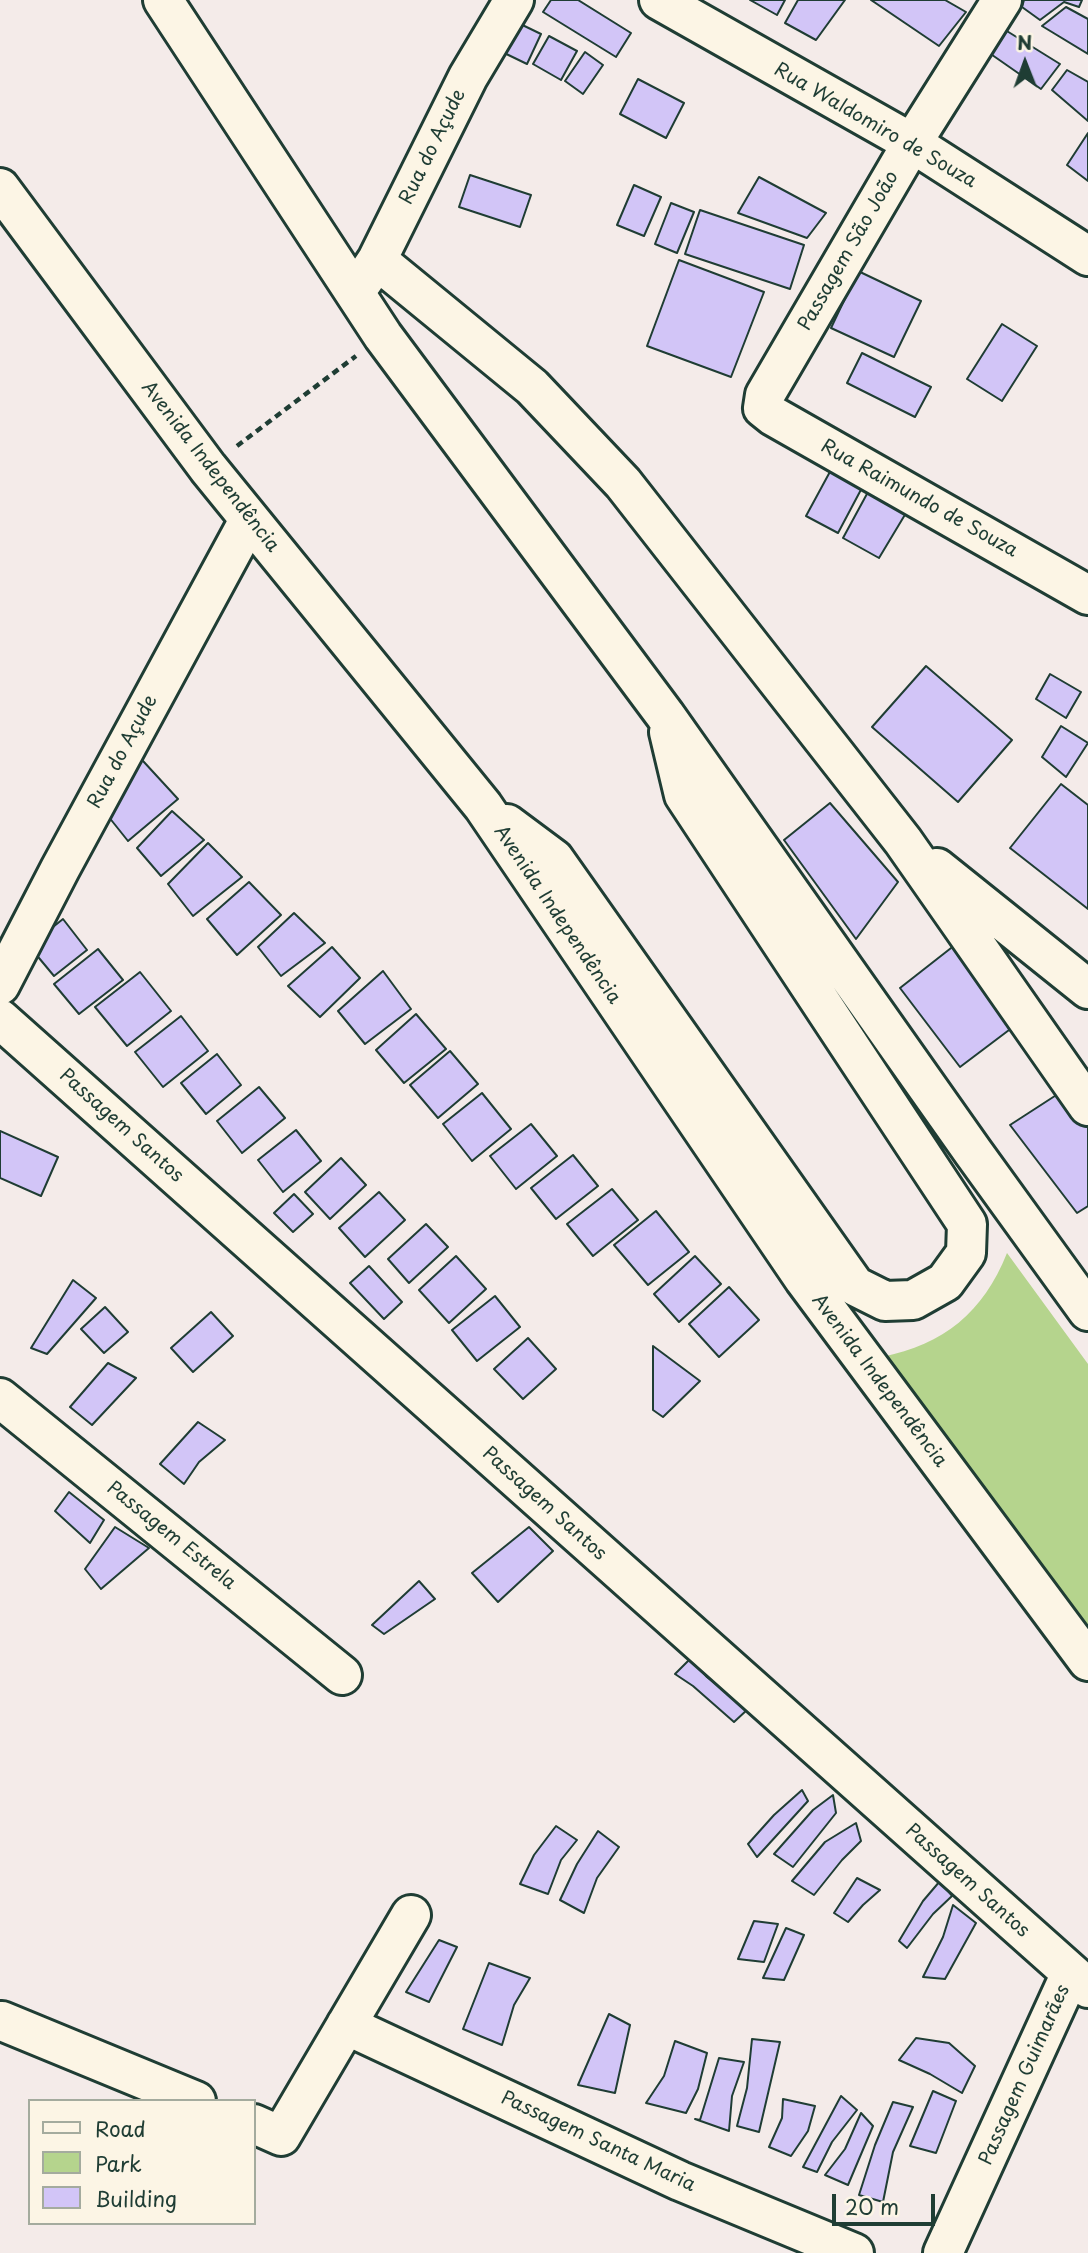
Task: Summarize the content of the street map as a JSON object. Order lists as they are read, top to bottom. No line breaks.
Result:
{"streets":{"street":["Rua Waldomiro de Souza","Rua do Açude","Passagem São João","Avenida Independência","Rua Raimundo de Souza","Passagem Santos","Passagem Estrela","Passagem Guimarães","Passagem Santa Maria"]},"crossings":[["Rua Waldomiro de Souza","Passagem São João"],["Rua do Açude","Avenida Independência"],["Passagem São João","Rua Raimundo de Souza"],["Passagem Santos","Passagem Guimarães"]],"legend":["Road","Park","Building"],"scale_bar":"20 m","north":"top"}
